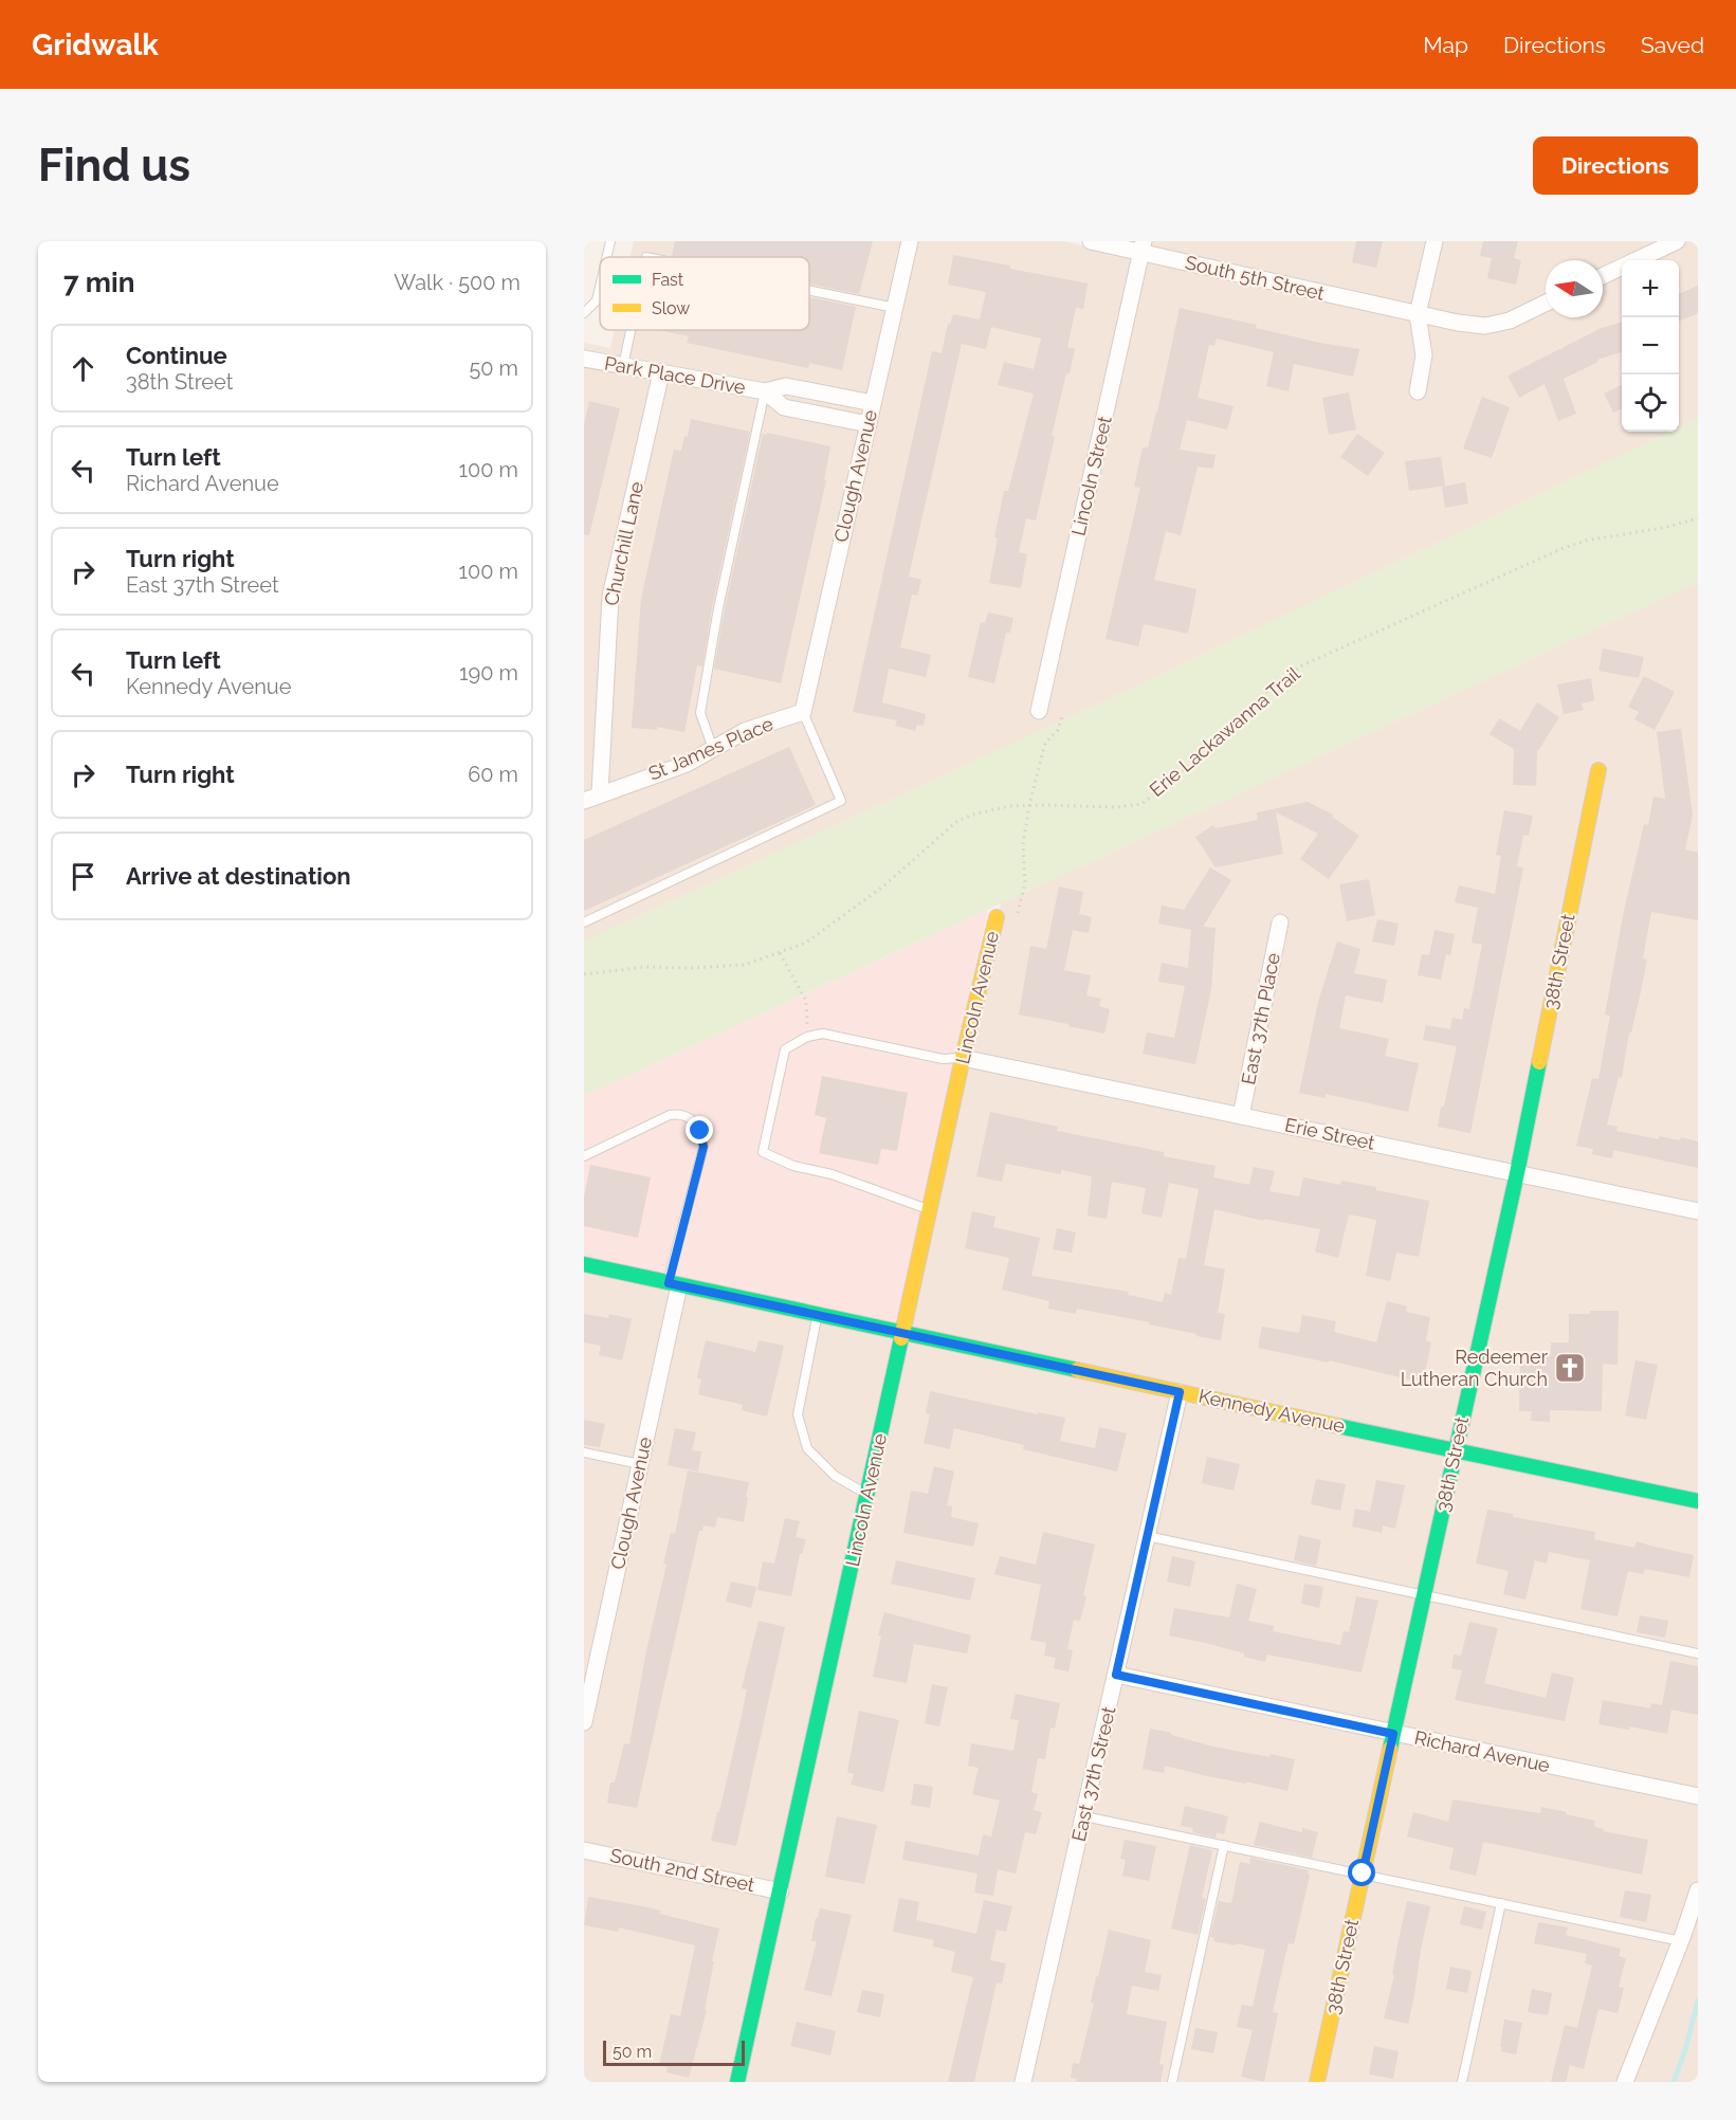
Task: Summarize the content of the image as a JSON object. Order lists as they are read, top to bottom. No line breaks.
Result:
{"streets":{"street":["South 5th Street","Park Place Drive","Clough Avenue","Lincoln Street","Churchill Lane","St James Place","38th Street","Lincoln Avenue","East 37th Place","Erie Street","Kennedy Avenue","Richard Avenue","East 37th Street","South 2nd Street"],"path":["Erie Lackawanna Trail"]},"crossings":[["South 5th Street","Lincoln Street"],["Park Place Drive","Clough Avenue"],["Park Place Drive","Churchill Lane"],["Clough Avenue","St James Place"],["Clough Avenue","Kennedy Avenue"],["Churchill Lane","St James Place"],["38th Street","Erie Street"],["38th Street","Kennedy Avenue"],["38th Street","Richard Avenue"],["Lincoln Avenue","Erie Street"],["Lincoln Avenue","Kennedy Avenue"],["Lincoln Avenue","South 2nd Street"],["East 37th Place","Erie Street"],["Kennedy Avenue","East 37th Street"],["Richard Avenue","East 37th Street"]],"places":{"church":["Redeemer Lutheran Church"]},"legend":["Fast","Slow"],"scale_bar":"50 m","north":"left","page":{"header":"Gridwalk","nav":["Map","Directions","Saved"],"buttons":"Directions","title":"Find us","heading":["7 min","Walk · 500 m"],"map_buttons":["+","−"],"list":[["Continue","38th Street","50 m"],["Turn left","Richard Avenue","100 m"],["Turn right","East 37th Street","100 m"],["Turn left","Kennedy Avenue","190 m"],["Turn right","60 m"],"Arrive at destination"],"scale":"50 m"}}
